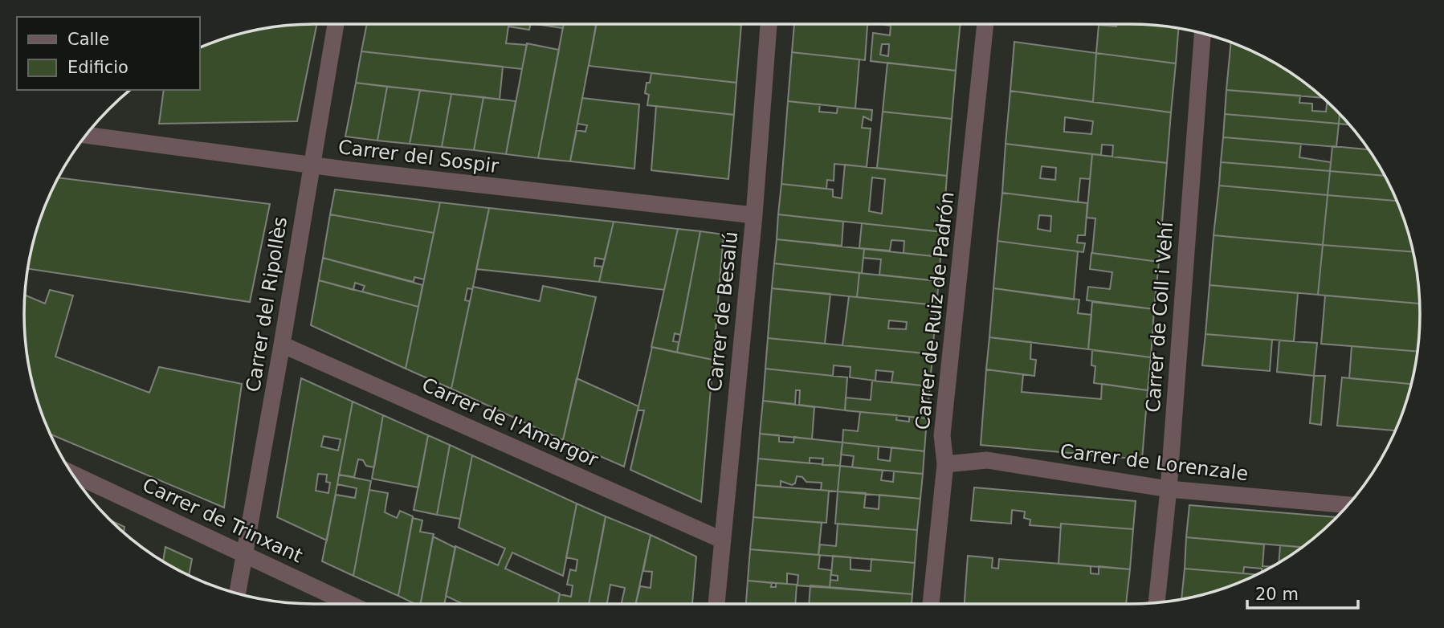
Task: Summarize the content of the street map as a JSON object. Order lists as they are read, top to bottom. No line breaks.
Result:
{"streets":{"street":["Carrer del Sospir","Carrer del Ripollès","Carrer de Ruiz de Padrón","Carrer de Besalú","Carrer de Coll i Vehí","Carrer de l'Amargor","Carrer de Lorenzale","Carrer de Trinxant"]},"crossings":[["Carrer del Sospir","Carrer del Ripollès"],["Carrer del Sospir","Carrer de Besalú"],["Carrer del Ripollès","Carrer de l'Amargor"],["Carrer del Ripollès","Carrer de Trinxant"],["Carrer de Ruiz de Padrón","Carrer de Lorenzale"],["Carrer de Besalú","Carrer de l'Amargor"],["Carrer de Coll i Vehí","Carrer de Lorenzale"]],"legend":["Calle","Edificio"],"scale_bar":"20 m"}
